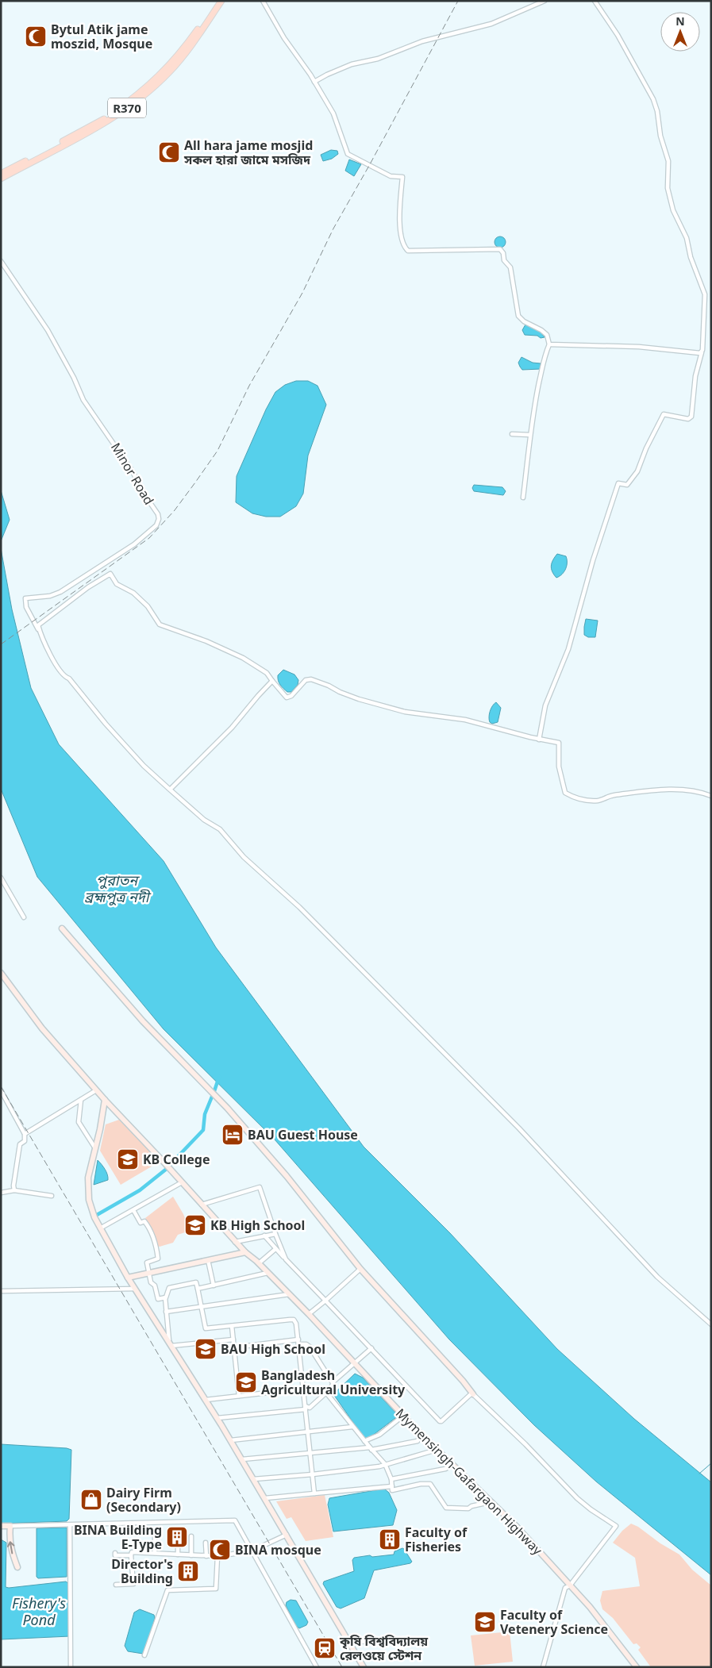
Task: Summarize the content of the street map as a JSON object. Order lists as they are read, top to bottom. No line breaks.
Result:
{"streets":{"main road":["R370"],"street":["Minor Road","Mymensingh-Gafargaon Highway"]},"water":["পুরাতন ব্রহ্মপুত্র নদী","Fishery's Pond"],"places":{"mosque":["Bytul Atik jame moszid, Mosque","All hara jame mosjid সকল হারা জামে মসজিদ","BINA mosque"],"hotel":["BAU Guest House"],"school or university":["KB College","KB High School","BAU High School","Bangladesh Agricultural University","Faculty of Vetenery Science"],"shop":["Dairy Firm (Secondary)"],"building":["BINA Building E-Type","Faculty of Fisheries","Director's Building"],"station":["কৃষি বিশ্ববিদ্যালয় রেলওয়ে স্টেশন"]},"north":"top"}
